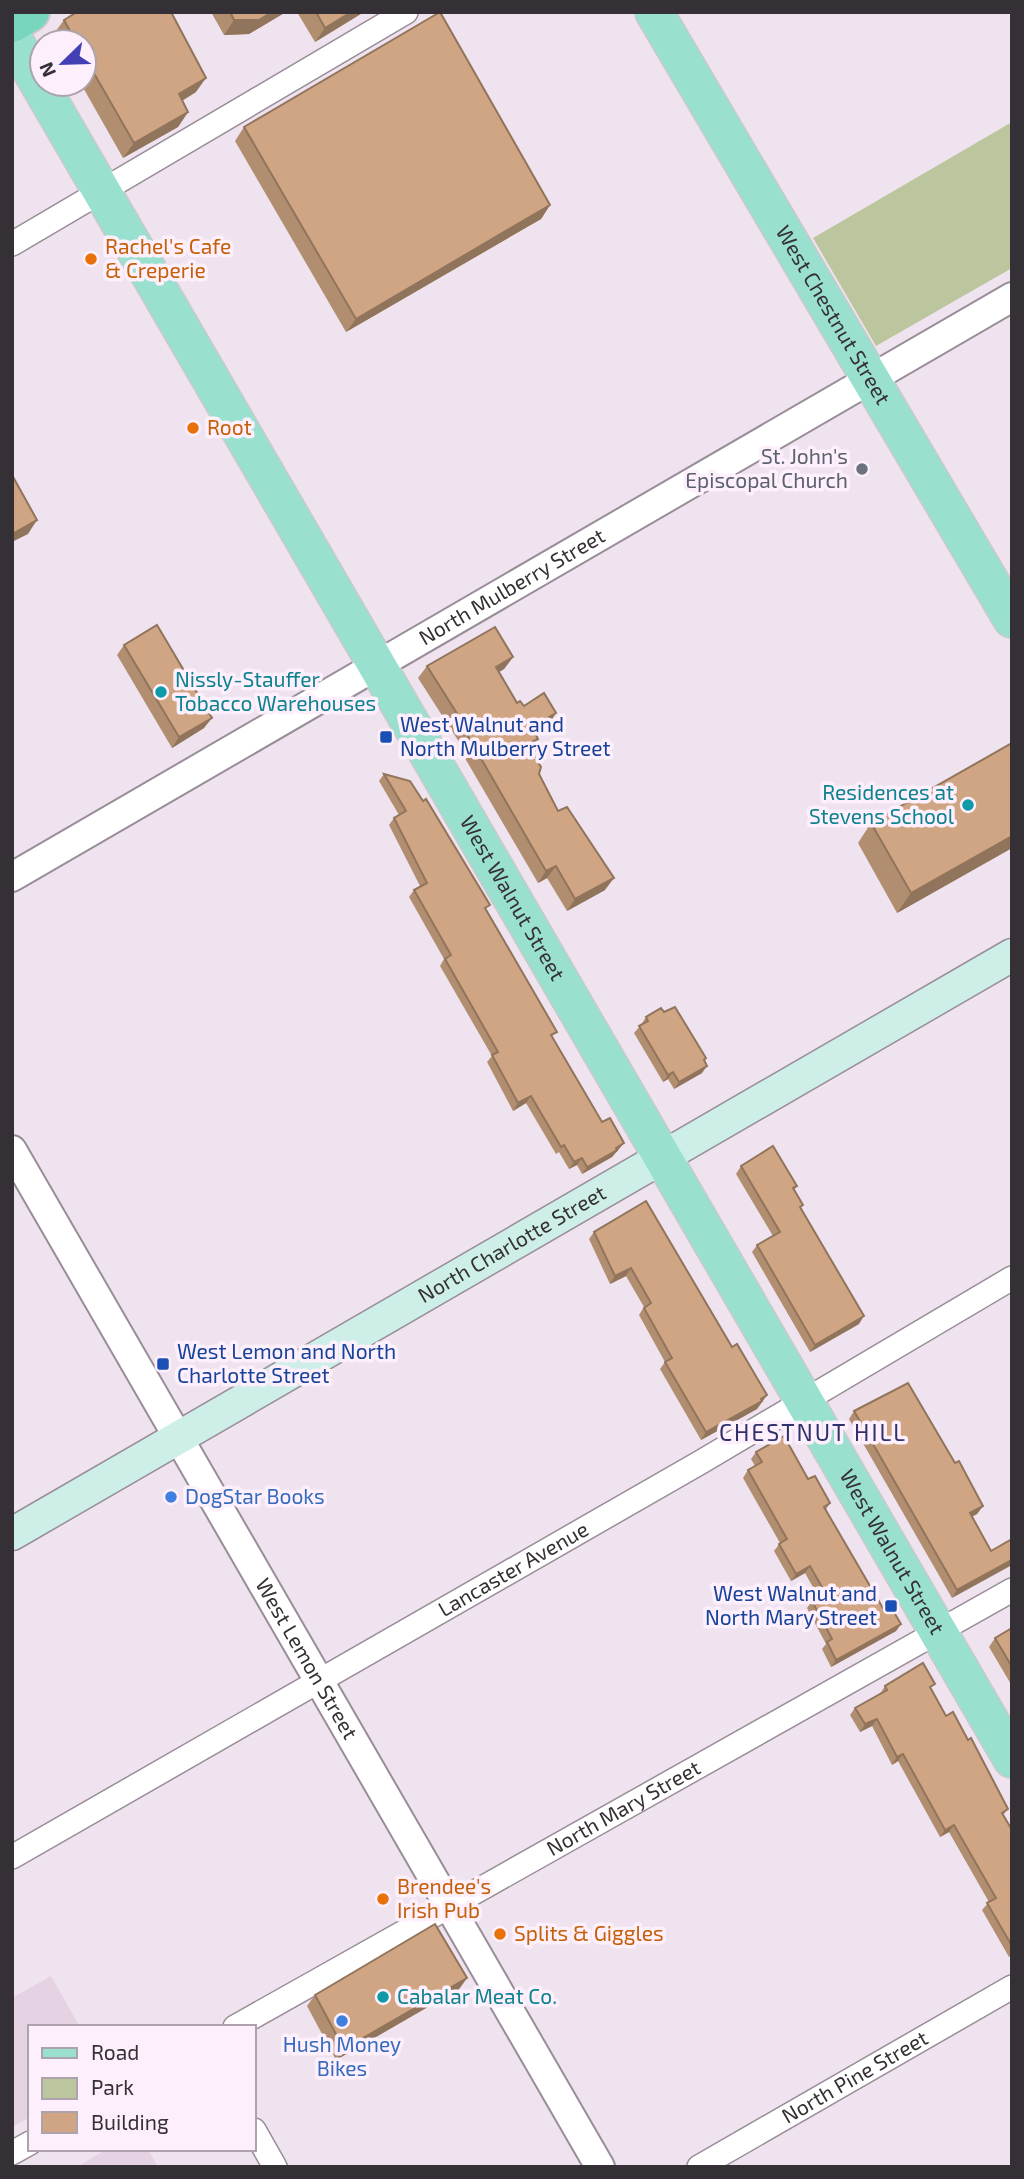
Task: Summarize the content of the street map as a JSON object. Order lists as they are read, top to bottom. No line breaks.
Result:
{"streets":{"main road":["West Chestnut Street","West Walnut Street","North Charlotte Street"],"street":["North Mulberry Street","Lancaster Avenue","West Lemon Street","North Mary Street","North Pine Street"]},"crossings":[["West Chestnut Street","North Mulberry Street"],["North Mulberry Street","West Walnut Street"],["West Walnut Street","North Charlotte Street"],["West Walnut Street","Lancaster Avenue"],["West Walnut Street","North Mary Street"],["North Charlotte Street","West Lemon Street"],["Lancaster Avenue","West Lemon Street"],["West Lemon Street","North Mary Street"]],"districts":["CHESTNUT HILL"],"places":{"other":["Rachel's Cafe & Creperie","Root","St. John's Episcopal Church","Nissly-Stauffer Tobacco Warehouses","Residences at Stevens School","DogStar Books","Brendee's Irish Pub","Splits & Giggles","Cabalar Meat Co.","Hush Money Bikes"],"transit":["West Walnut and North Mulberry Street","West Lemon and North Charlotte Street","West Walnut and North Mary Street"]},"legend":["Road","Park","Building"],"north":"bottom left"}
